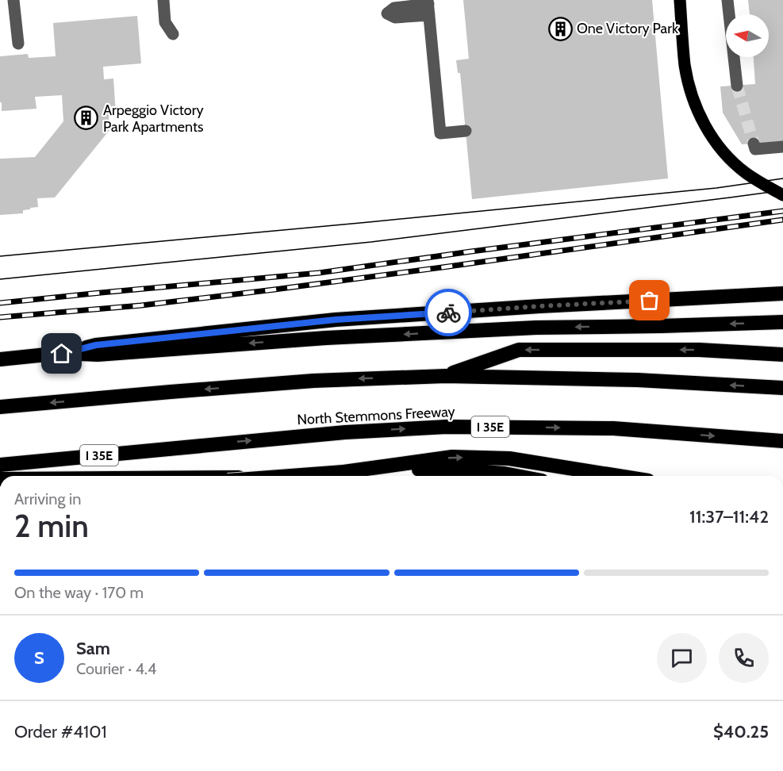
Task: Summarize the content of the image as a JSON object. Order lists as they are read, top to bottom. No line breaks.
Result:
{"streets":{"highway":["North Stemmons Freeway","I 35E"]},"places":{"building":["One Victory Park","Arpeggio Victory Park Apartments"]},"north":"left","page":{"heading":["2 min","Arriving in","11:37–11:42"],"panel":["Sam","Courier · 4.4","Order #4101","$40.25"],"bar":"On the way · 170 m","round":"S"}}
